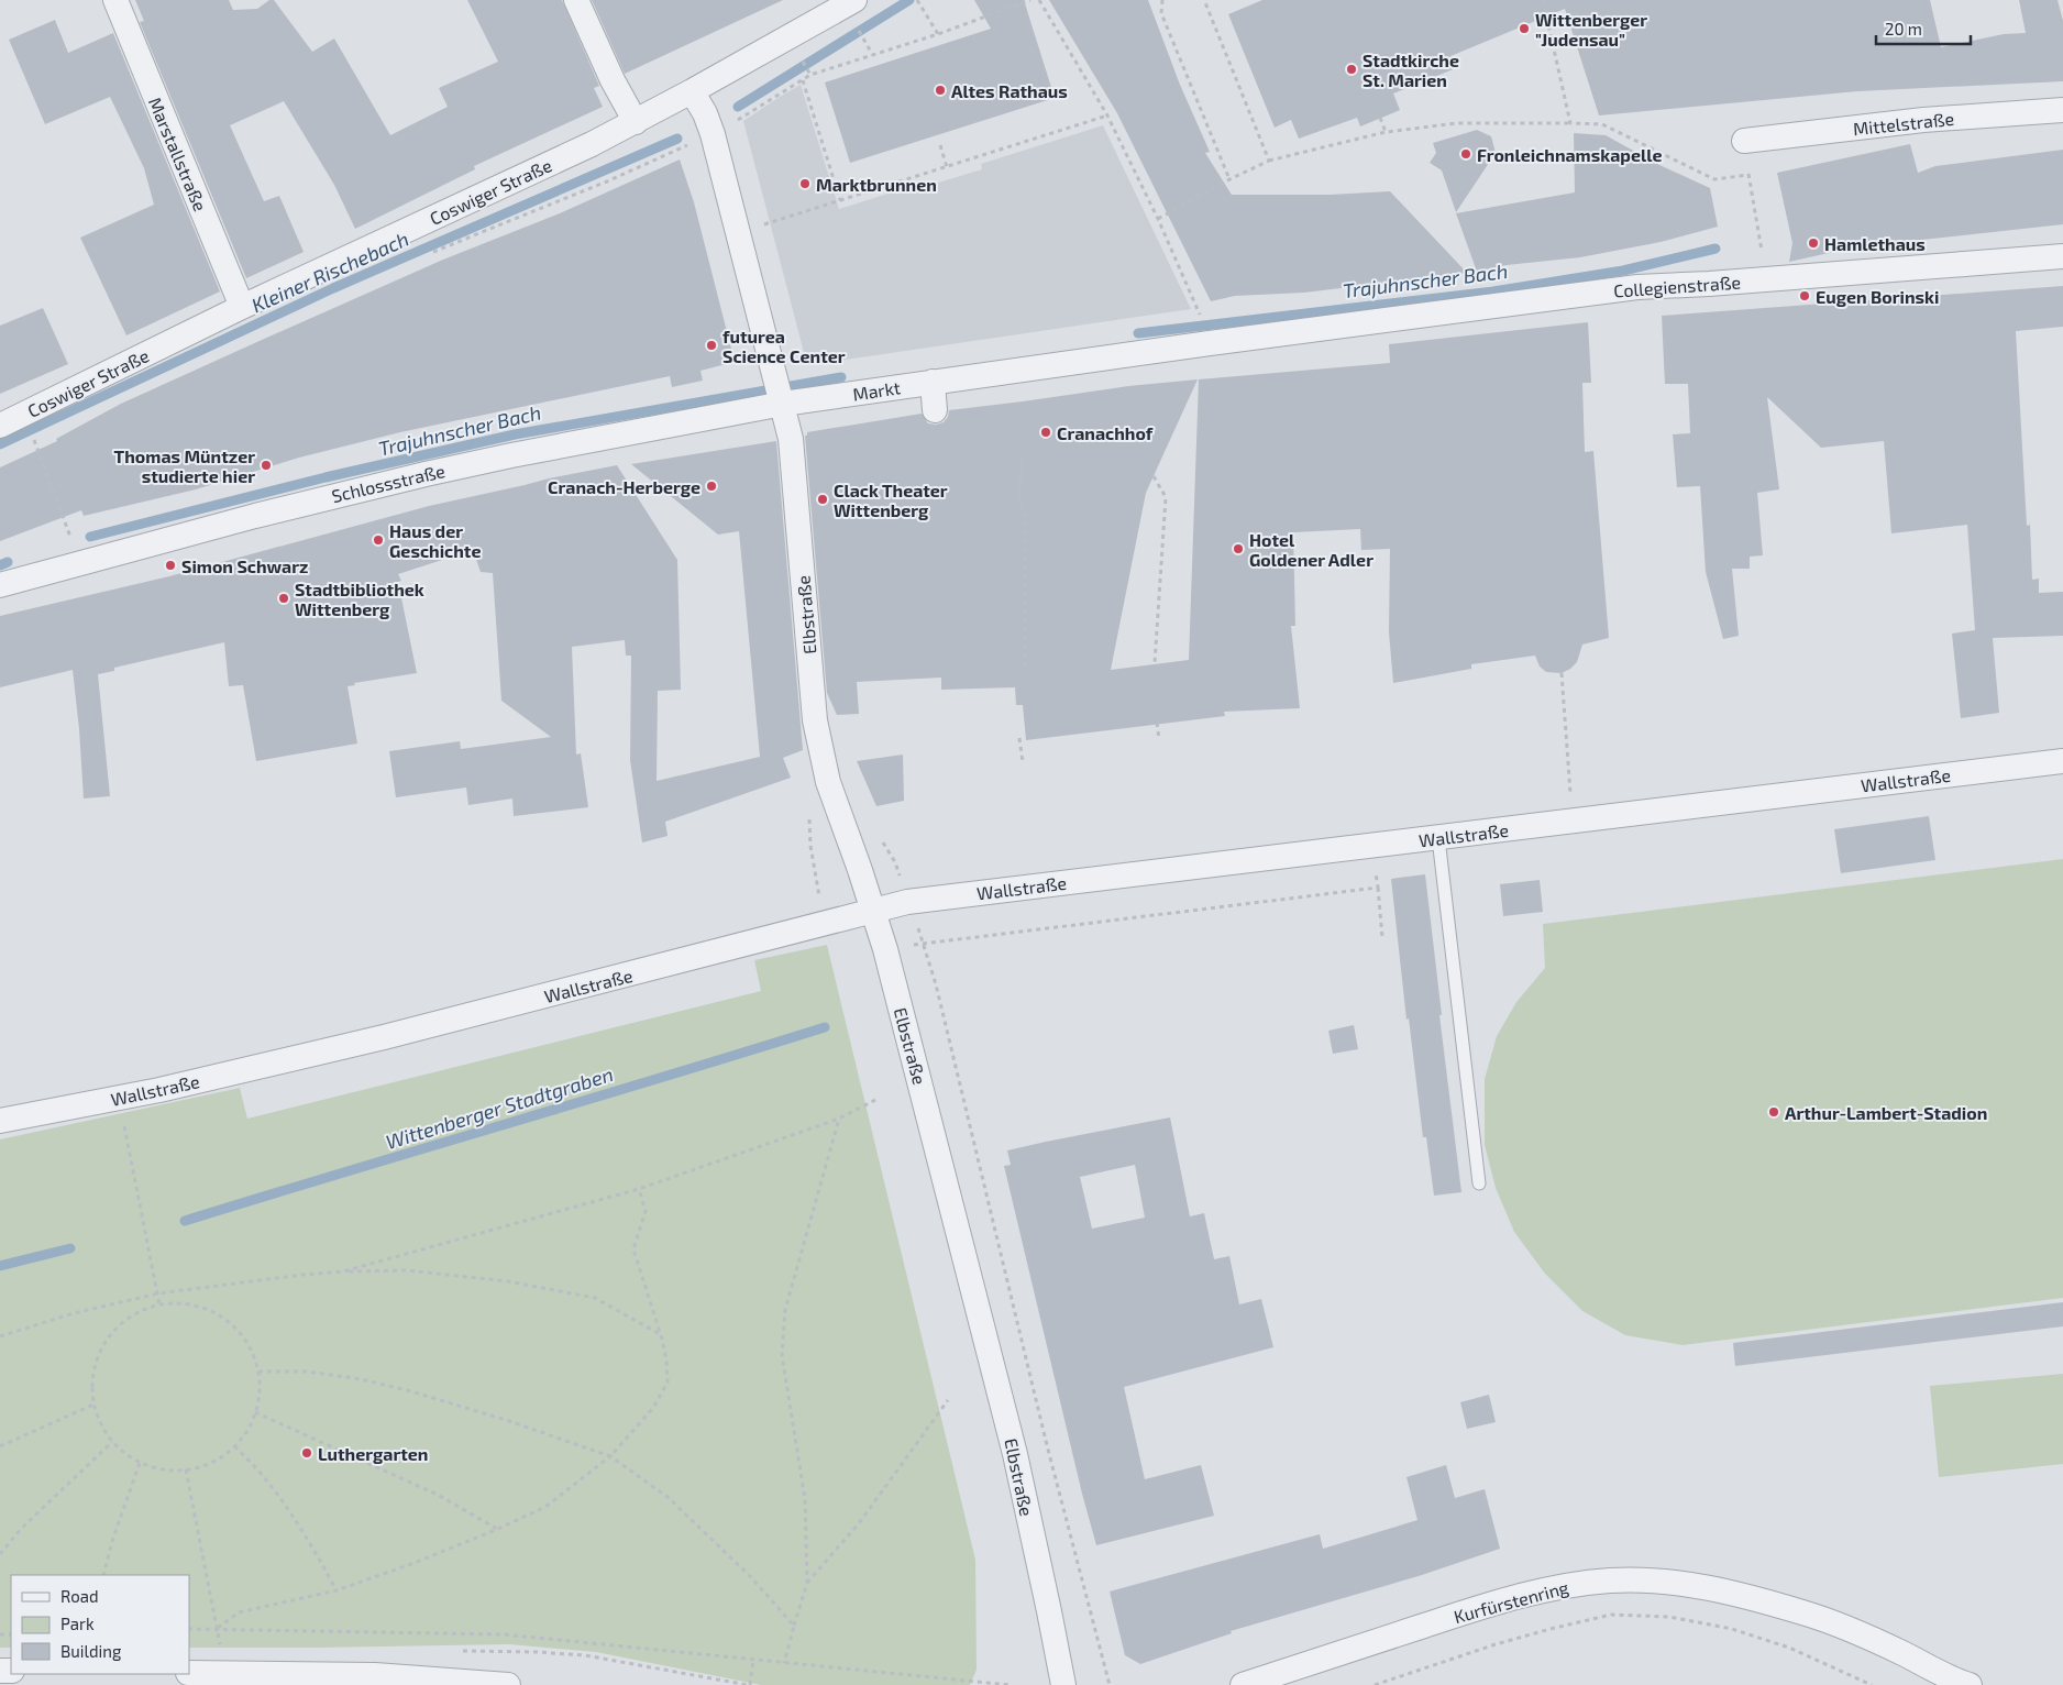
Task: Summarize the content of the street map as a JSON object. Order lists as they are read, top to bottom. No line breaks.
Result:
{"streets":{"street":["Mittelstraße","Marstallstraße","Coswiger Straße","Collegienstraße","Markt","Schlossstraße","Elbstraße","Wallstraße","Kurfürstenring"]},"crossings":[["Marstallstraße","Coswiger Straße"],["Collegienstraße","Markt"],["Markt","Schlossstraße"],["Markt","Elbstraße"],["Schlossstraße","Elbstraße"],["Elbstraße","Wallstraße"]],"water":["Kleiner Rischebach","Trajuhnscher Bach","Wittenberger Stadtgraben"],"places":["Wittenberger \"Judensau\"","Stadtkirche St. Marien","Altes Rathaus","Fronleichnamskapelle","Marktbrunnen","Hamlethaus","Eugen Borinski","futurea Science Center","Cranachhof","Thomas Müntzer studierte hier","Cranach-Herberge","Clack Theater Wittenberg","Haus der Geschichte","Hotel Goldener Adler","Simon Schwarz","Stadtbibliothek Wittenberg","Arthur-Lambert-Stadion","Luthergarten"],"legend":["Road","Park","Building"],"scale_bar":"20 m"}
